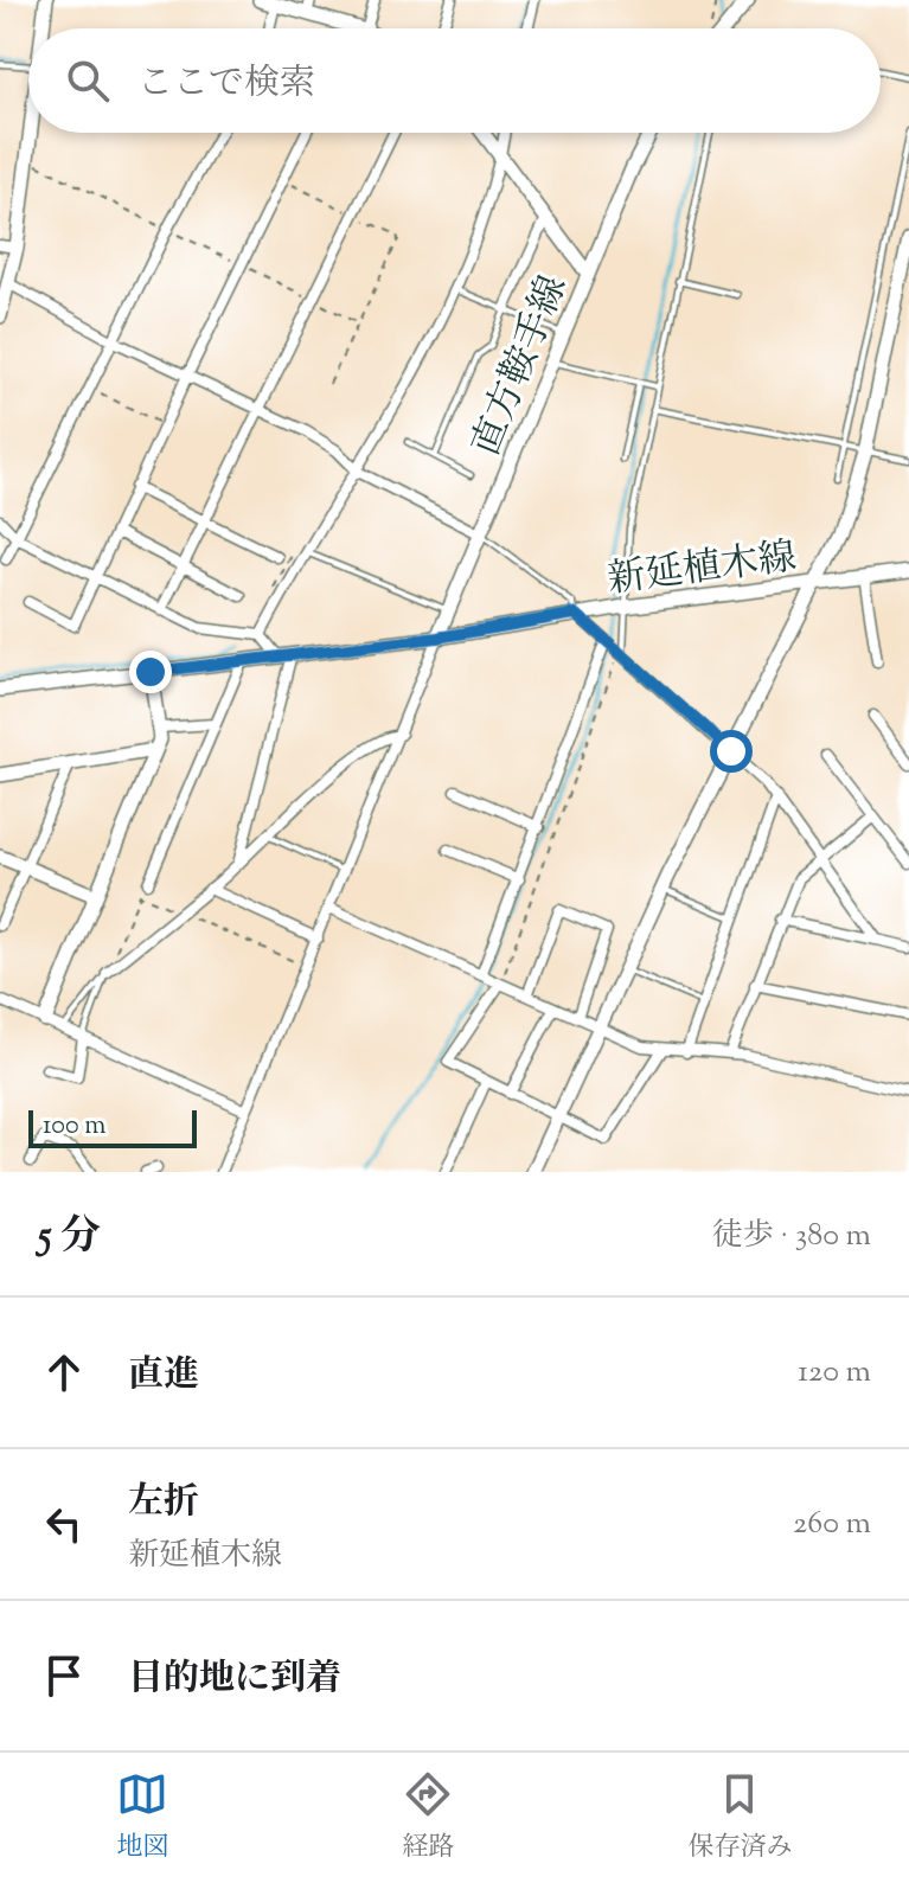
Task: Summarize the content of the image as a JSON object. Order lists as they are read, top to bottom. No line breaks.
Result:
{"streets":{"main road":["直方鞍手線","新延植木線"]},"crossings":[["直方鞍手線","新延植木線"]],"scale_bar":"100 m","page":{"search":"ここで検索","scale":"100 m","heading":["5 分","徒歩 · 380 m"],"list":[["直進","120 m"],["左折","新延植木線","260 m"],"目的地に到着"],"nav":["地図","経路","保存済み"]}}
